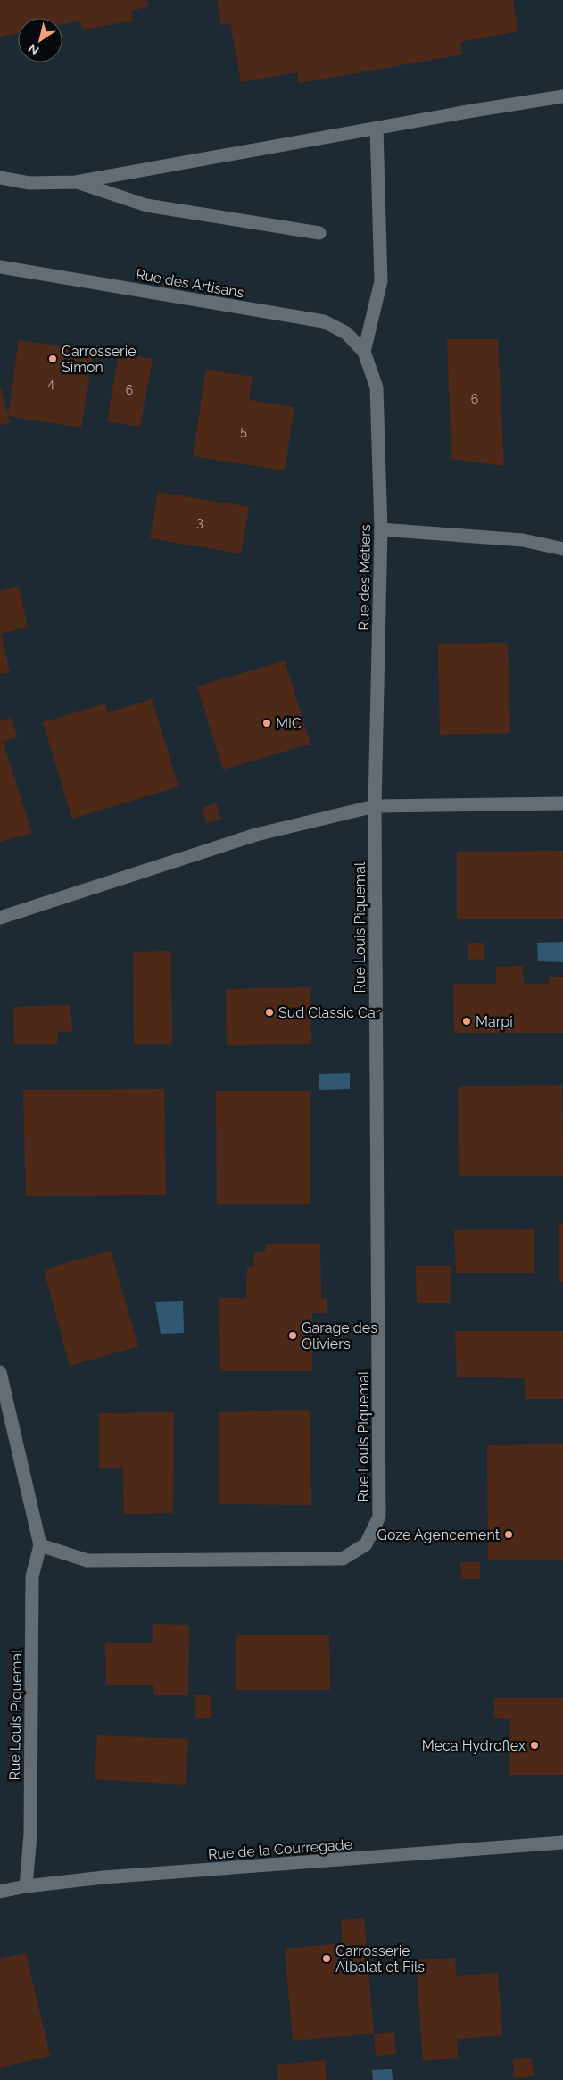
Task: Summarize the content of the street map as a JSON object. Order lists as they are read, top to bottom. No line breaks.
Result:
{"streets":{"street":["Rue des Artisans","Rue des Métiers","Rue Louis Piquemal","Rue de la Courregade"]},"crossings":[["Rue des Artisans","Rue des Métiers"],["Rue des Métiers","Rue Louis Piquemal"],["Rue Louis Piquemal","Rue de la Courregade"]],"places":["Carrosserie Simon","MIC","Sud Classic Car","Marpi","Garage des Oliviers","Goze Agencement","Meca Hydroflex","Carrosserie Albalat et Fils"],"house_numbers":["4","6","6","5","3"],"north":"bottom left"}
